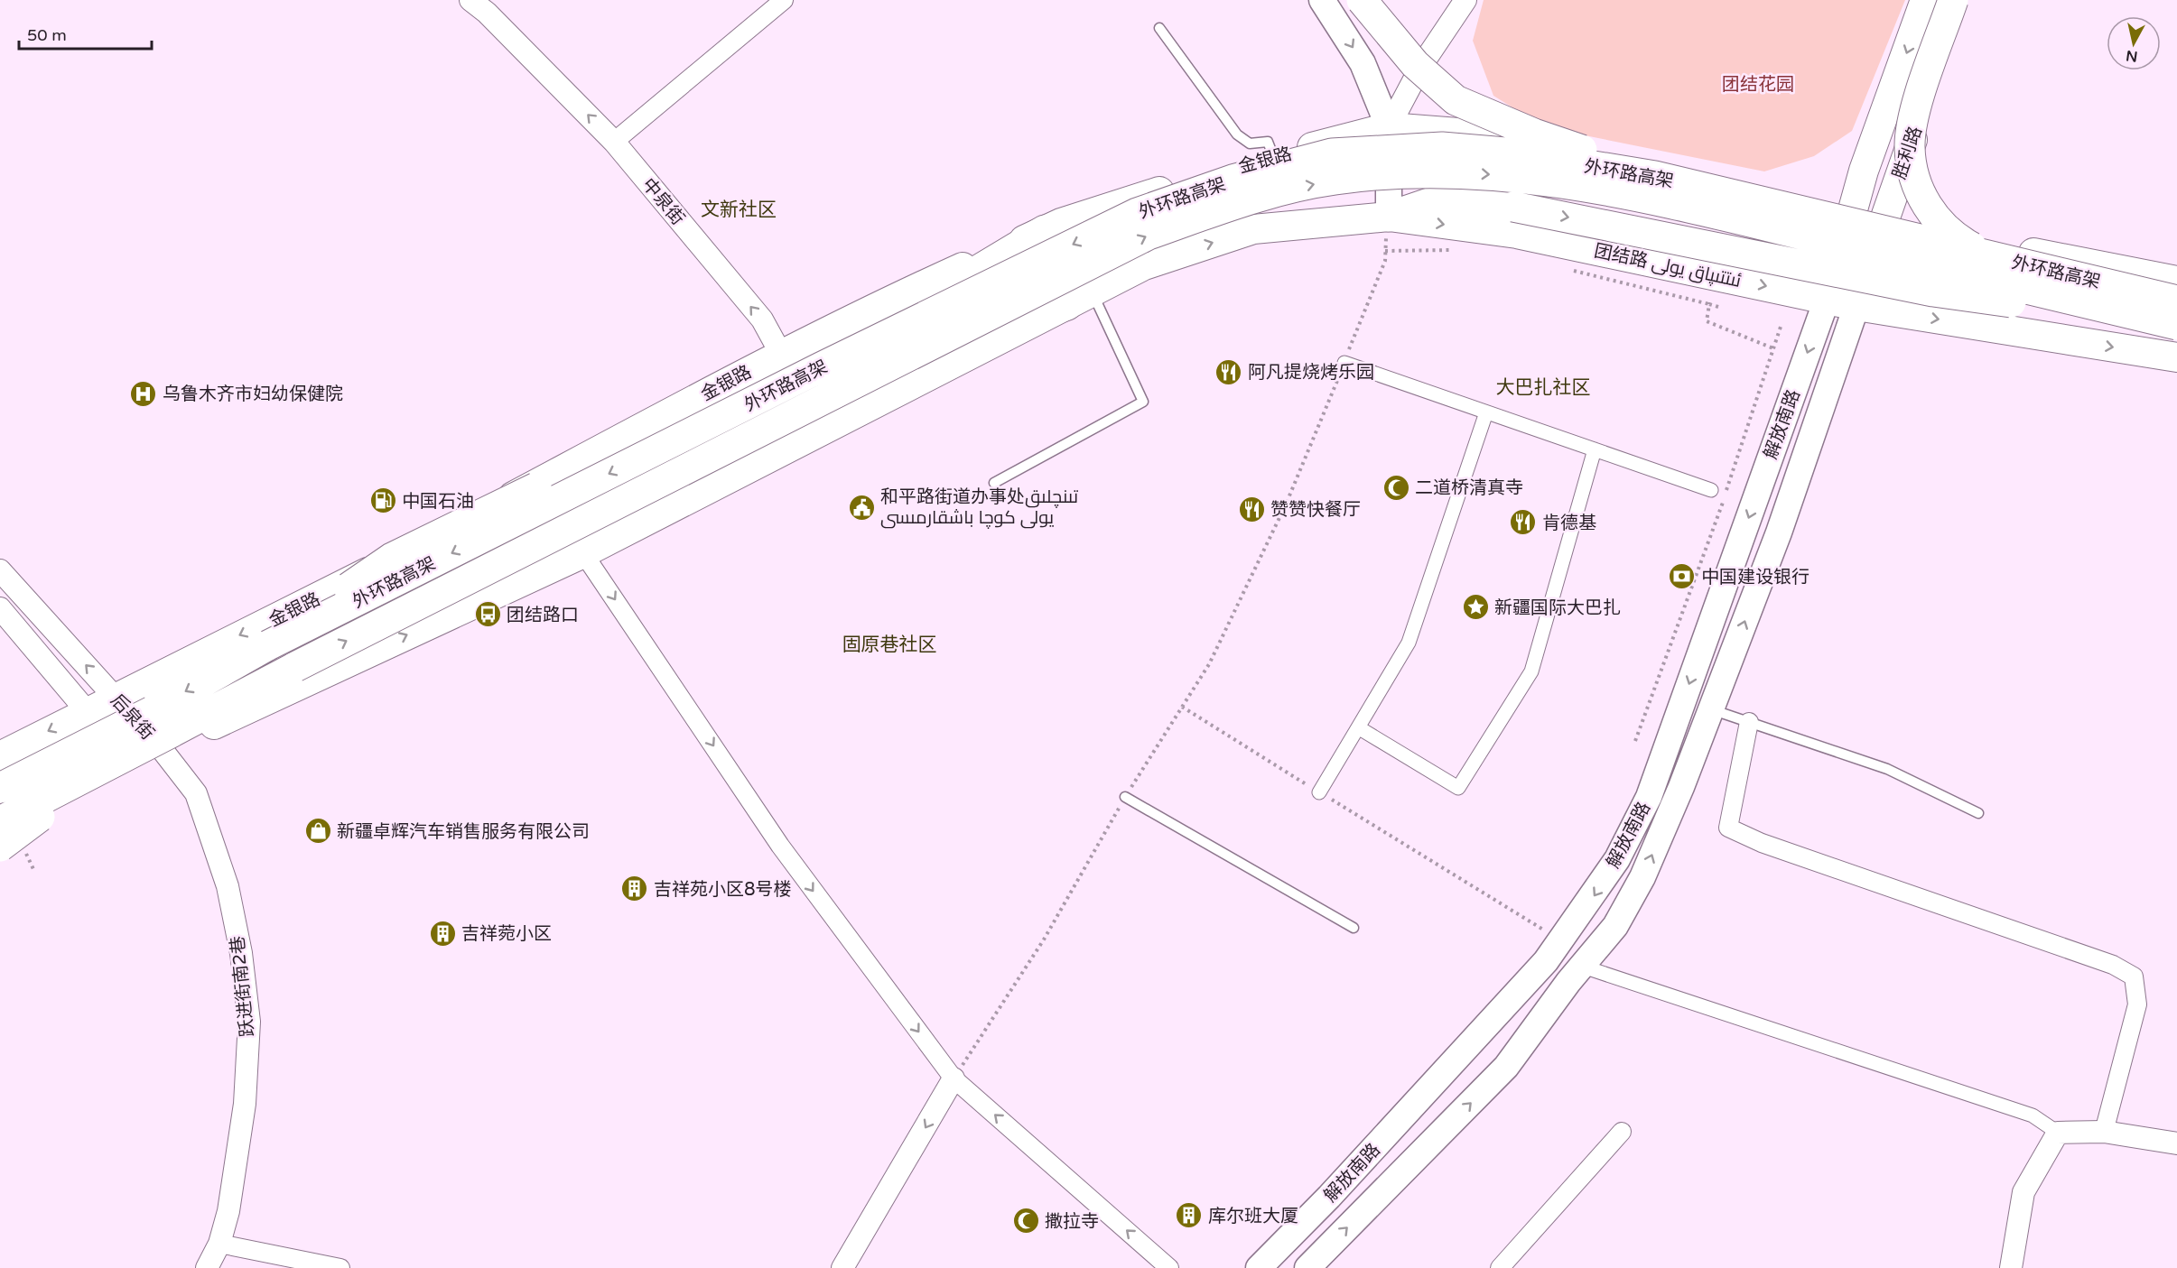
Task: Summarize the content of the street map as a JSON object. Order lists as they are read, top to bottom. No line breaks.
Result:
{"streets":{"highway":["外环路高架"],"main road":["胜利路","金银路","团结路 ئىتتىپاق يولى","解放南路"],"street":["中泉街","后泉街","跃进街南2巷"]},"crossings":[["胜利路","团结路 ئىتتىپاق يولى"],["金银路","中泉街"],["金银路","后泉街"],["团结路 ئىتتىپاق يولى","解放南路"],["后泉街","跃进街南2巷"]],"one_way":["中泉街"],"districts":["文新社区","大巴扎社区","固原巷社区"],"parks":["团结花园"],"places":{"restaurant":["阿凡提烧烤乐园","赞赞快餐厅","肯德基"],"hospital":["乌鲁木齐市妇幼保健院"],"mosque":["二道桥清真寺","撒拉寺"],"fuel station":["中国石油"],"public building":["和平路街道办事处تىنچلىق يولى كوچا باشقارمىسى"],"bank":["中国建设银行"],"place":["新疆国际大巴扎"],"bus stop":["团结路口"],"shop":["新疆卓辉汽车销售服务有限公司"],"building":["吉祥苑小区8号楼","吉祥菀小区","库尔班大厦"]},"scale_bar":"50 m","north":"bottom"}
